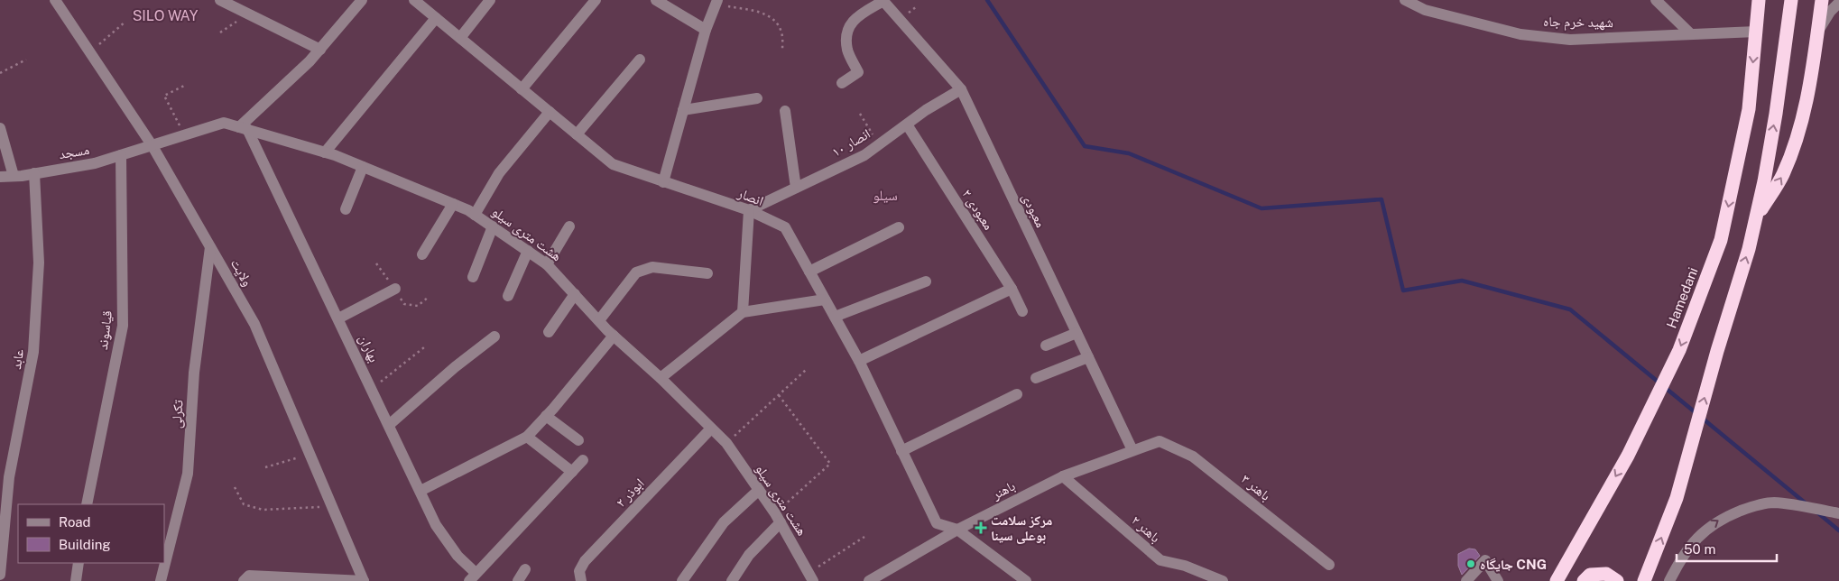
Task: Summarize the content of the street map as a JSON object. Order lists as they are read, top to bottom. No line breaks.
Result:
{"streets":{"highway":["Hamedani"],"street":["شهید خرم جاه","انصار ۱۰","مسجد","انصار","معبودی ۲","معبودی","هشت متری سیلو","ولایت","قیاسوند","بهاران","عابد","تکرلی","باهنر ۳","باهنر","ابوذر ۲","باهنر ۲"]},"crossings":[["شهید خرم جاه","Hamedani"],["انصار ۱۰","انصار"],["انصار ۱۰","معبودی ۲"],["انصار ۱۰","معبودی"],["مسجد","هشت متری سیلو"],["مسجد","ولایت"],["مسجد","قیاسوند"],["مسجد","عابد"],["انصار","باهنر"],["معبودی","باهنر"],["هشت متری سیلو","ولایت"],["هشت متری سیلو","بهاران"],["هشت متری سیلو","ابوذر ۲"],["ولایت","تکرلی"],["باهنر ۳","باهنر"],["باهنر","باهنر ۲"]],"districts":["SILO WAY","سیلو"],"places":{"health":["مرکز سلامت بوعلی سینا"],"other":["جایگاه CNG"]},"legend":["Road","Building"],"scale_bar":"50 m"}
